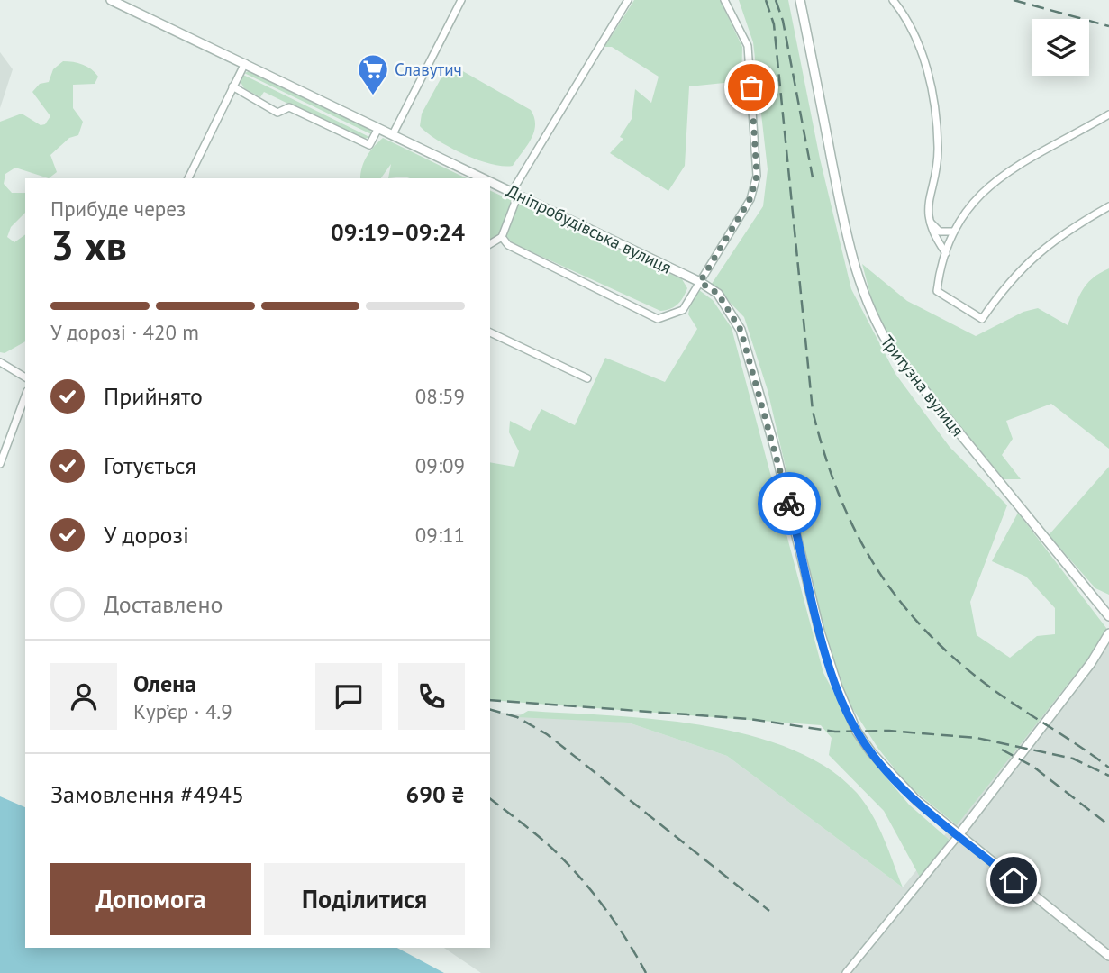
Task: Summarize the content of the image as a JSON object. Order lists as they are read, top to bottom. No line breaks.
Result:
{"streets":{"street":["Дніпробудівська вулиця","Тритузна вулиця"]},"places":{"supermarket":["Славутич"]},"page":{"heading":["3 хв","Прибуде через","09:19–09:24"],"panel":["Олена","Кур’єр · 4.9","Замовлення #4945","690 ₴"],"bar":"У дорозі · 420 m","list":[["Прийнято","08:59"],["Готується","09:09"],["У дорозі","09:11"],"Доставлено"],"buttons":["Допомога","Поділитися"]}}
